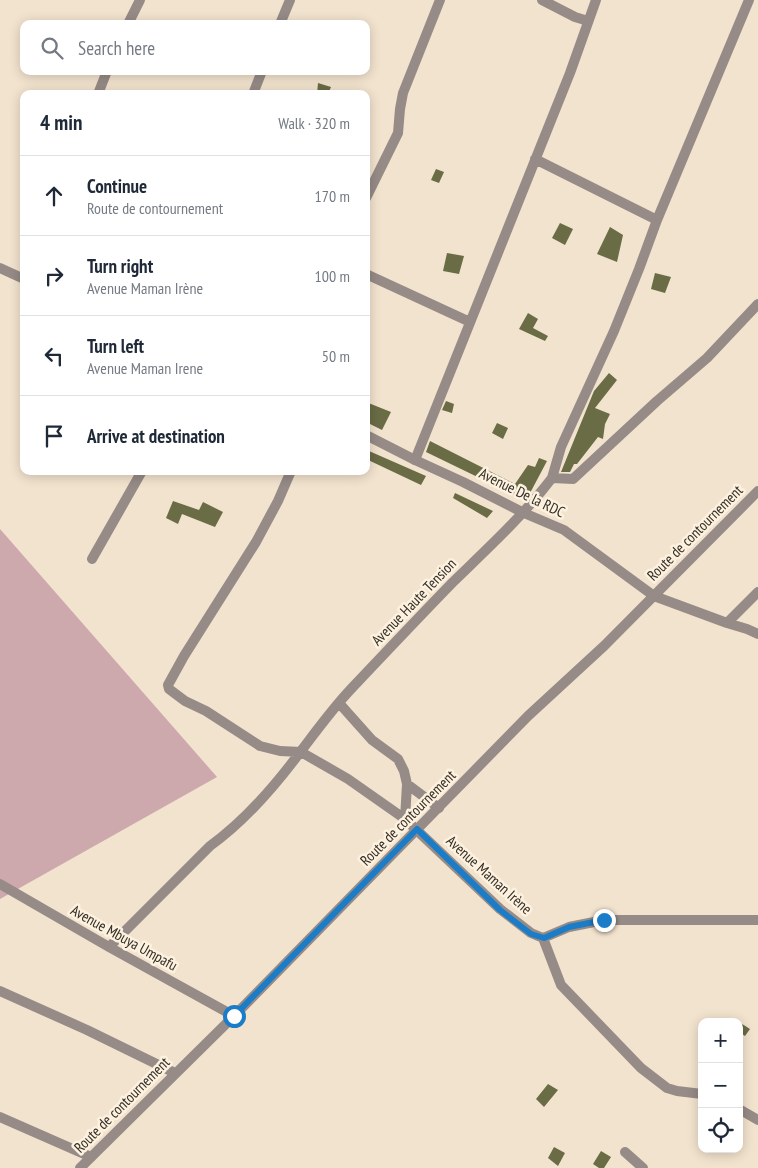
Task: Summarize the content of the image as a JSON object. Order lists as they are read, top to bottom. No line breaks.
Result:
{"streets":{"street":["Avenue De la RDC","Route de contournement","Avenue Haute Tension","Avenue Maman Irène","Avenue Mbuya Umpafu"]},"crossings":[["Avenue De la RDC","Route de contournement"],["Avenue De la RDC","Avenue Haute Tension"],["Route de contournement","Avenue Maman Irène"],["Route de contournement","Avenue Mbuya Umpafu"],["Avenue Haute Tension","Avenue Maman Irène"],["Avenue Haute Tension","Avenue Mbuya Umpafu"]],"page":{"search":"Search here","heading":["4 min","Walk · 320 m"],"list":[["Continue","Route de contournement","170 m"],["Turn right","Avenue Maman Irène","100 m"],["Turn left","Avenue Maman Irene","50 m"],"Arrive at destination"],"map_buttons":["+","−"]}}
